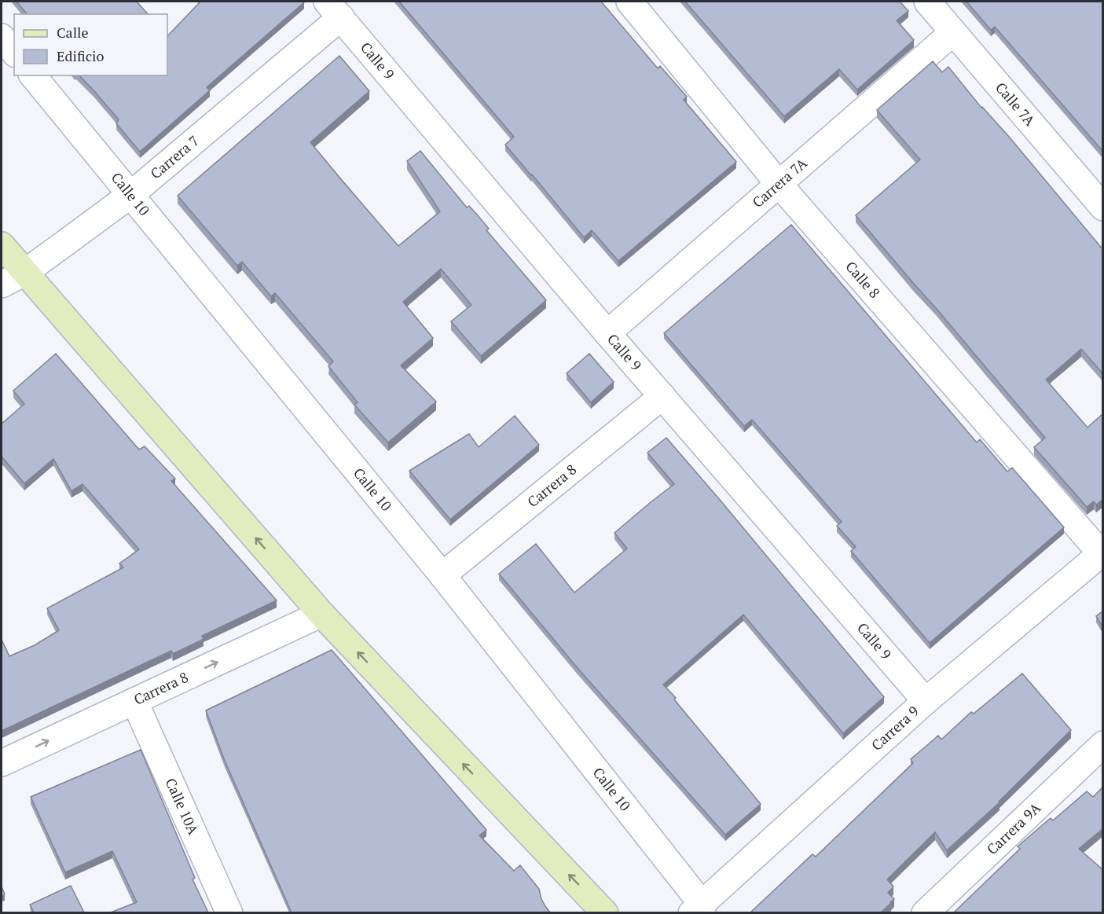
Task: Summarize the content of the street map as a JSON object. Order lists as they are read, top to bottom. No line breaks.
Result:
{"streets":{"street":["Calle 9","Calle 7A","Carrera 7","Carrera 7A","Calle 10","Calle 8","Carrera 8","Carrera 9","Calle 10A","Carrera 9A"]},"crossings":[["Calle 9","Carrera 7"],["Calle 9","Carrera 7A"],["Calle 9","Carrera 8"],["Calle 9","Carrera 9"],["Calle 7A","Carrera 7A"],["Carrera 7","Calle 10"],["Carrera 7A","Calle 8"],["Calle 10","Carrera 8"],["Calle 10","Carrera 9"],["Calle 8","Carrera 9"],["Carrera 8","Calle 10A"]],"one_way":["Carrera 8"],"legend":["Calle","Edificio"]}
